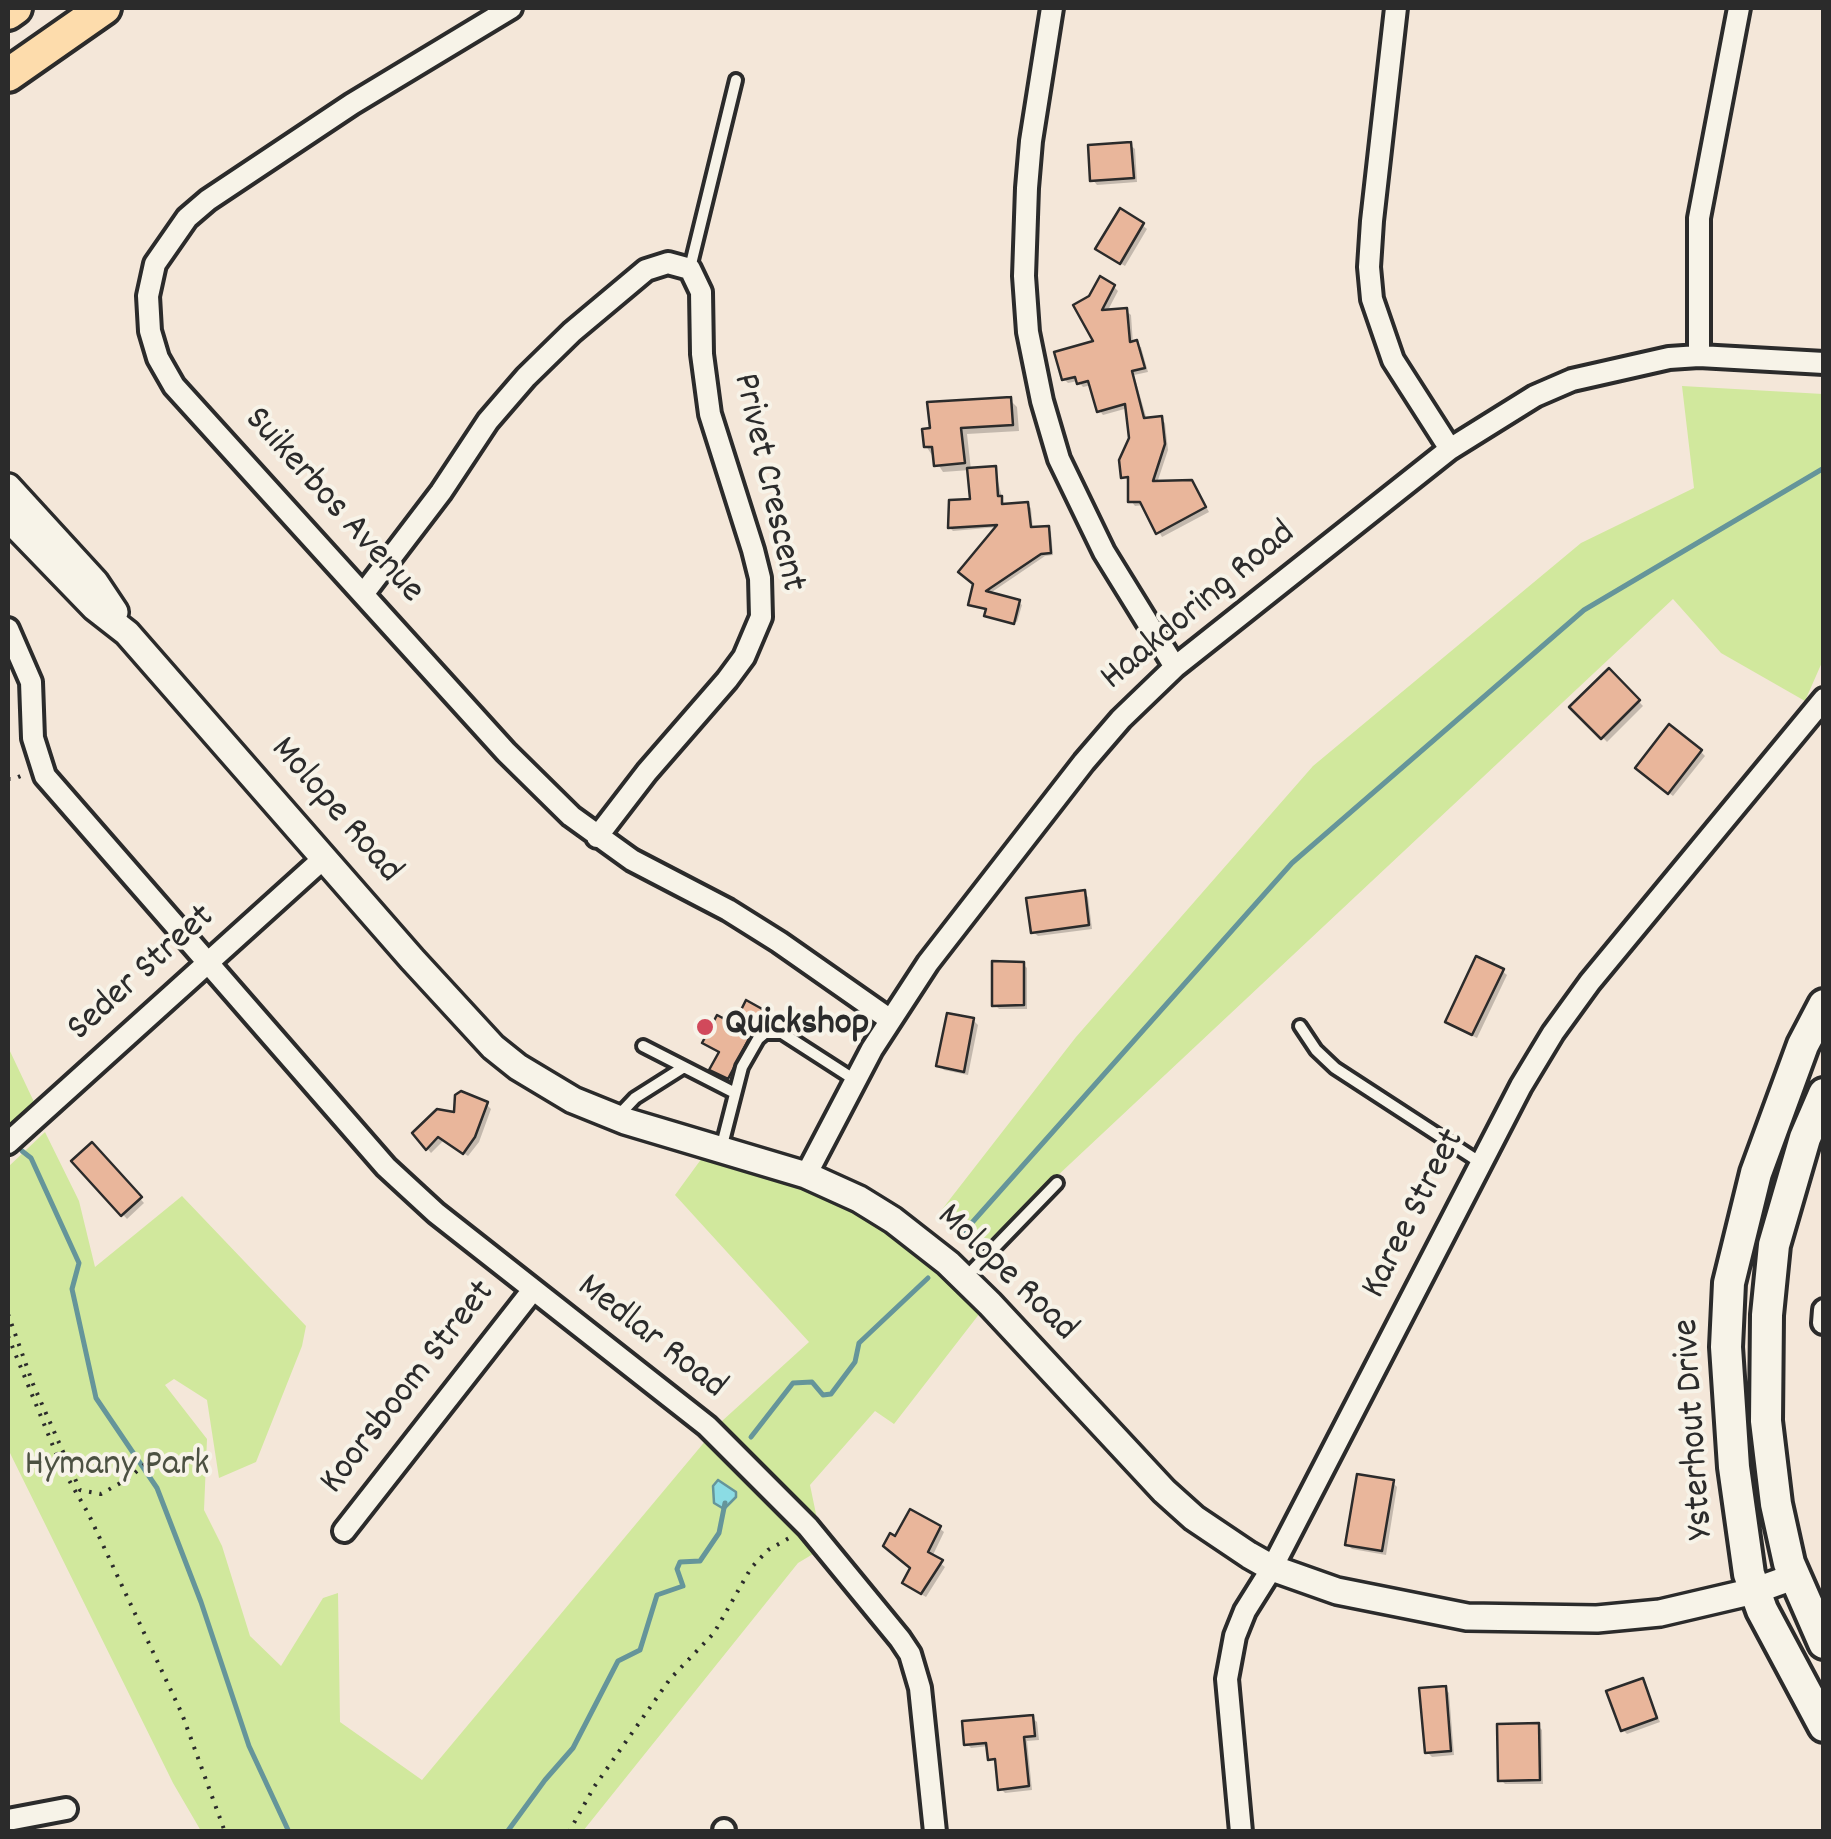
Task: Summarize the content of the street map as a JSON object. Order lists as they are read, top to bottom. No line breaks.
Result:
{"streets":{"main road":["Ysterhout Drive"],"street":["Privet Crescent","Suikerbos Avenue","Haakdoring Road","Molope Road","Seder Street","Karee Street","Medlar Road","Koorsboom Street"]},"crossings":[["Privet Crescent","Suikerbos Avenue"],["Suikerbos Avenue","Haakdoring Road"],["Haakdoring Road","Molope Road"],["Molope Road","Seder Street"],["Molope Road","Karee Street"],["Molope Road","Ysterhout Drive"],["Seder Street","Medlar Road"],["Medlar Road","Koorsboom Street"]],"parks":["Hymany Park"],"places":["Quickshop"]}
